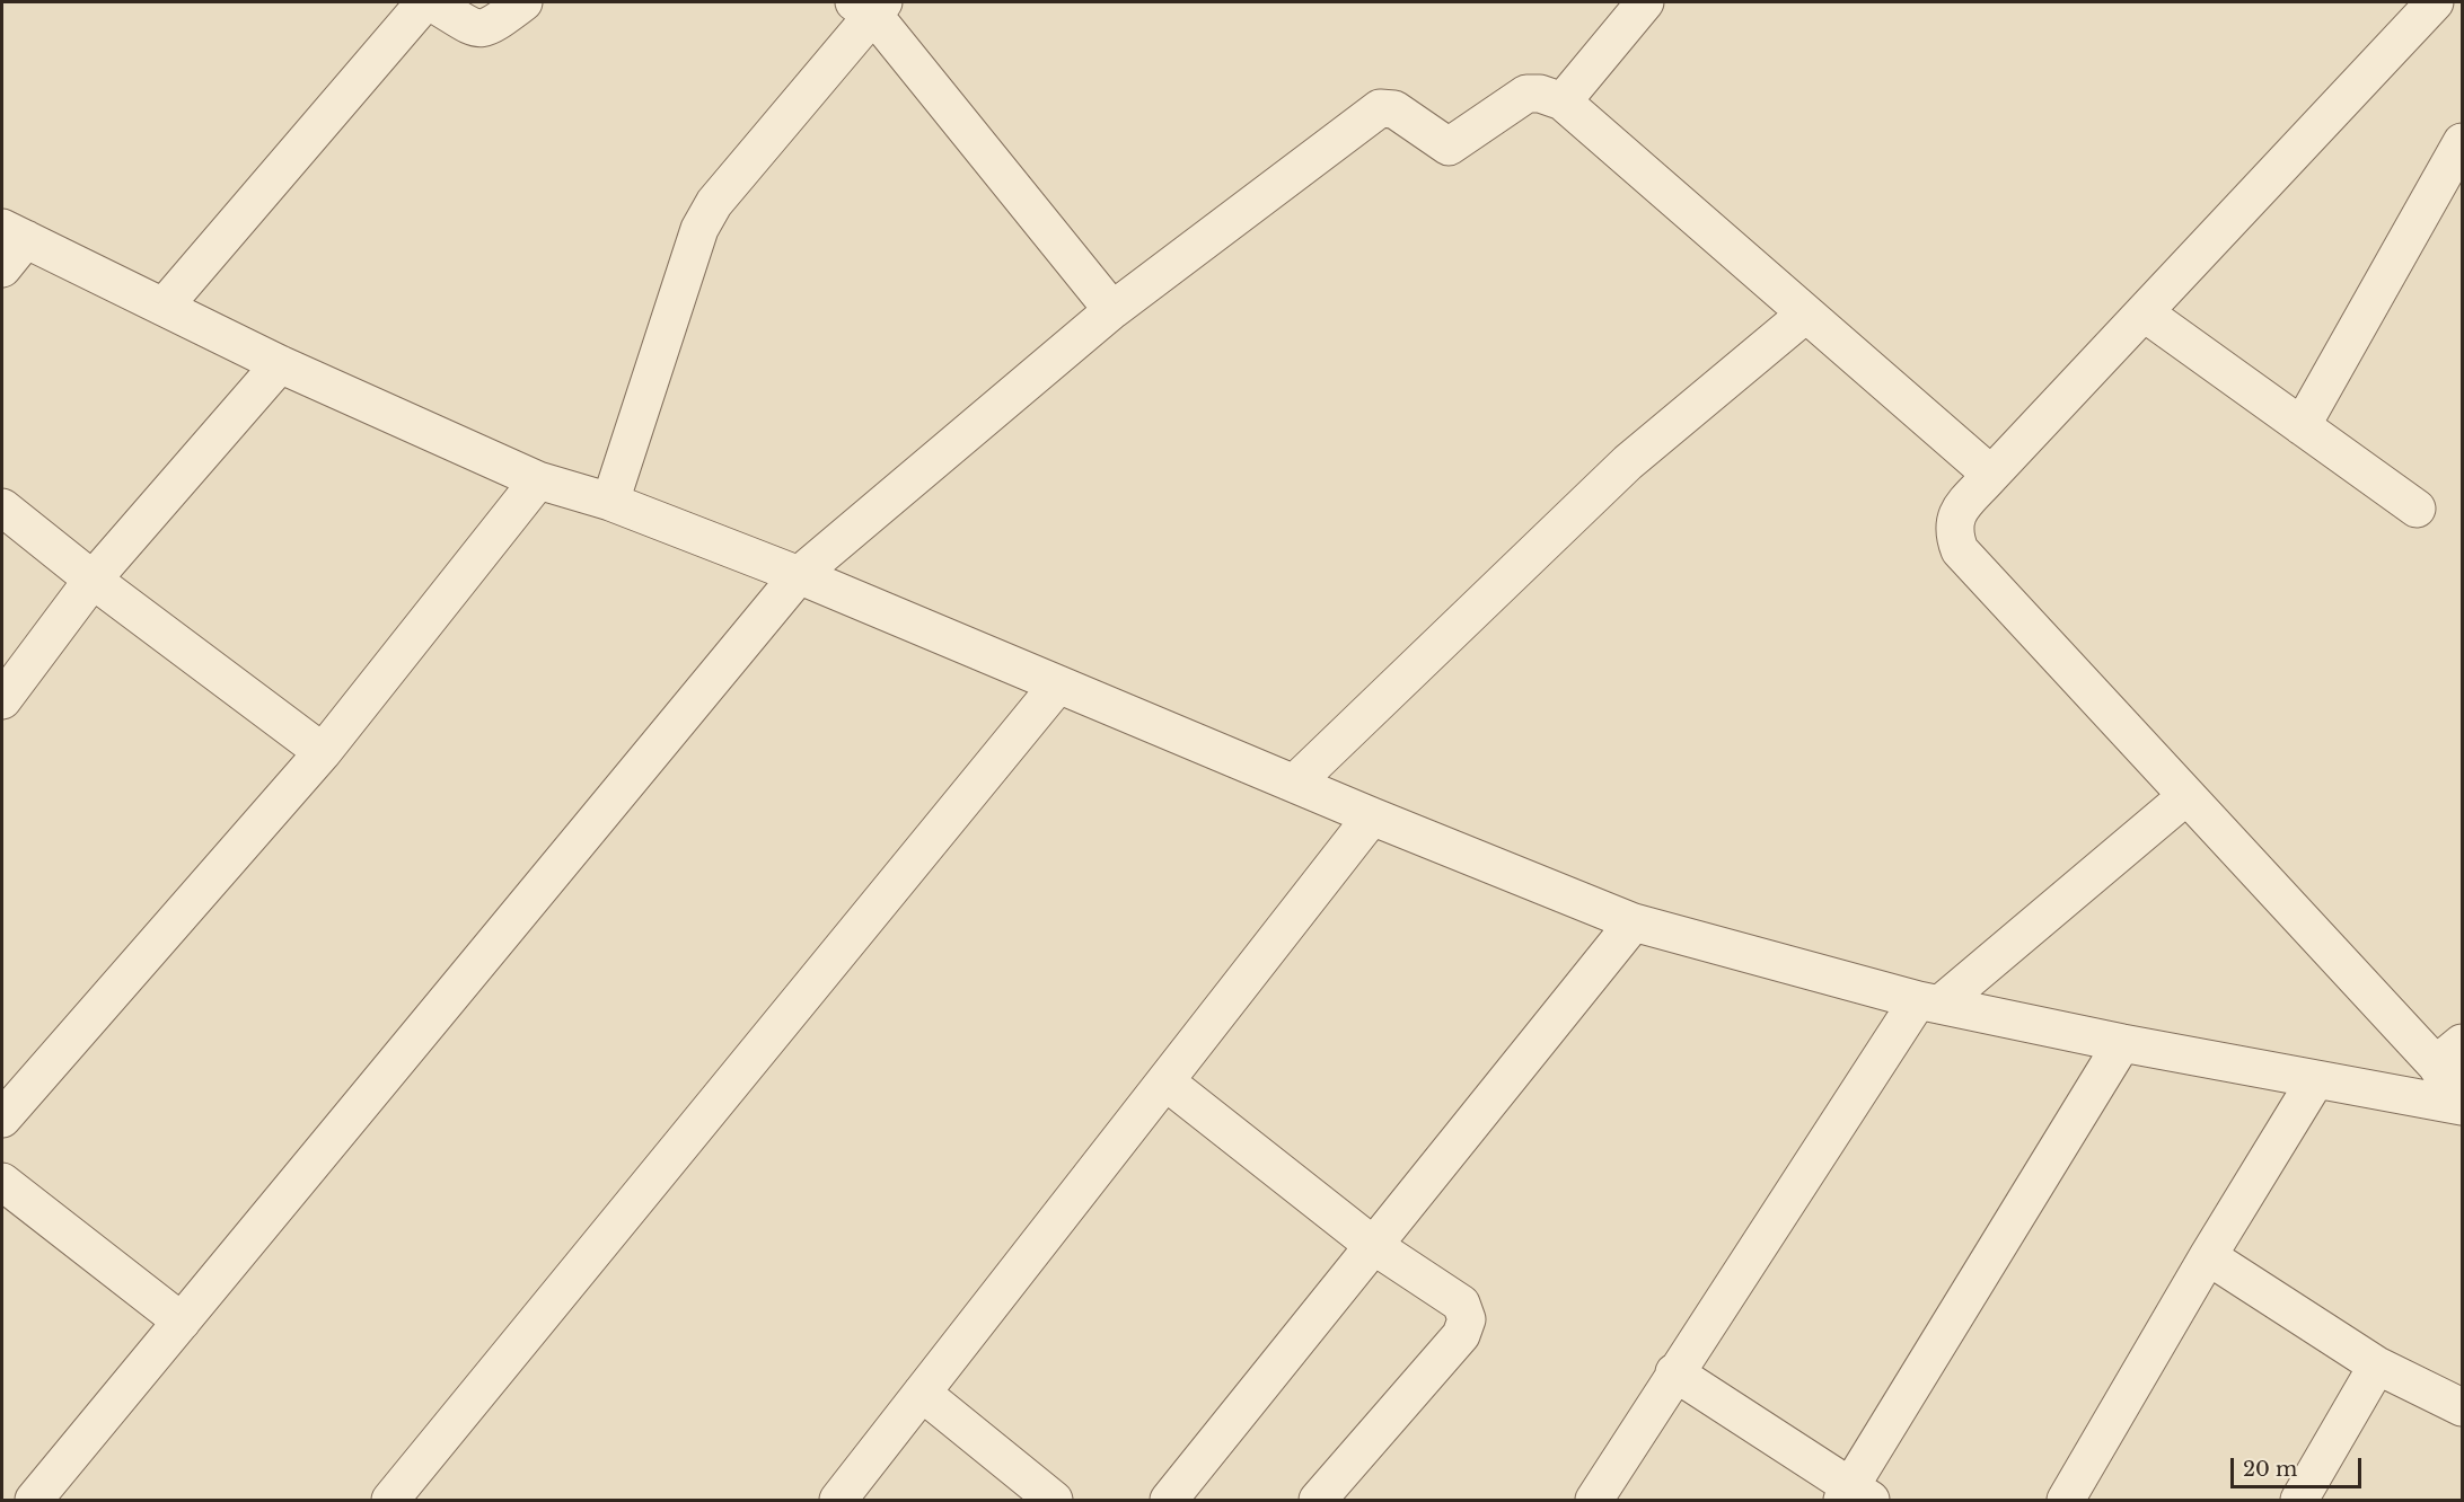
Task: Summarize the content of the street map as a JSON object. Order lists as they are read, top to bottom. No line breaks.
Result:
{"scale_bar":"20 m"}
